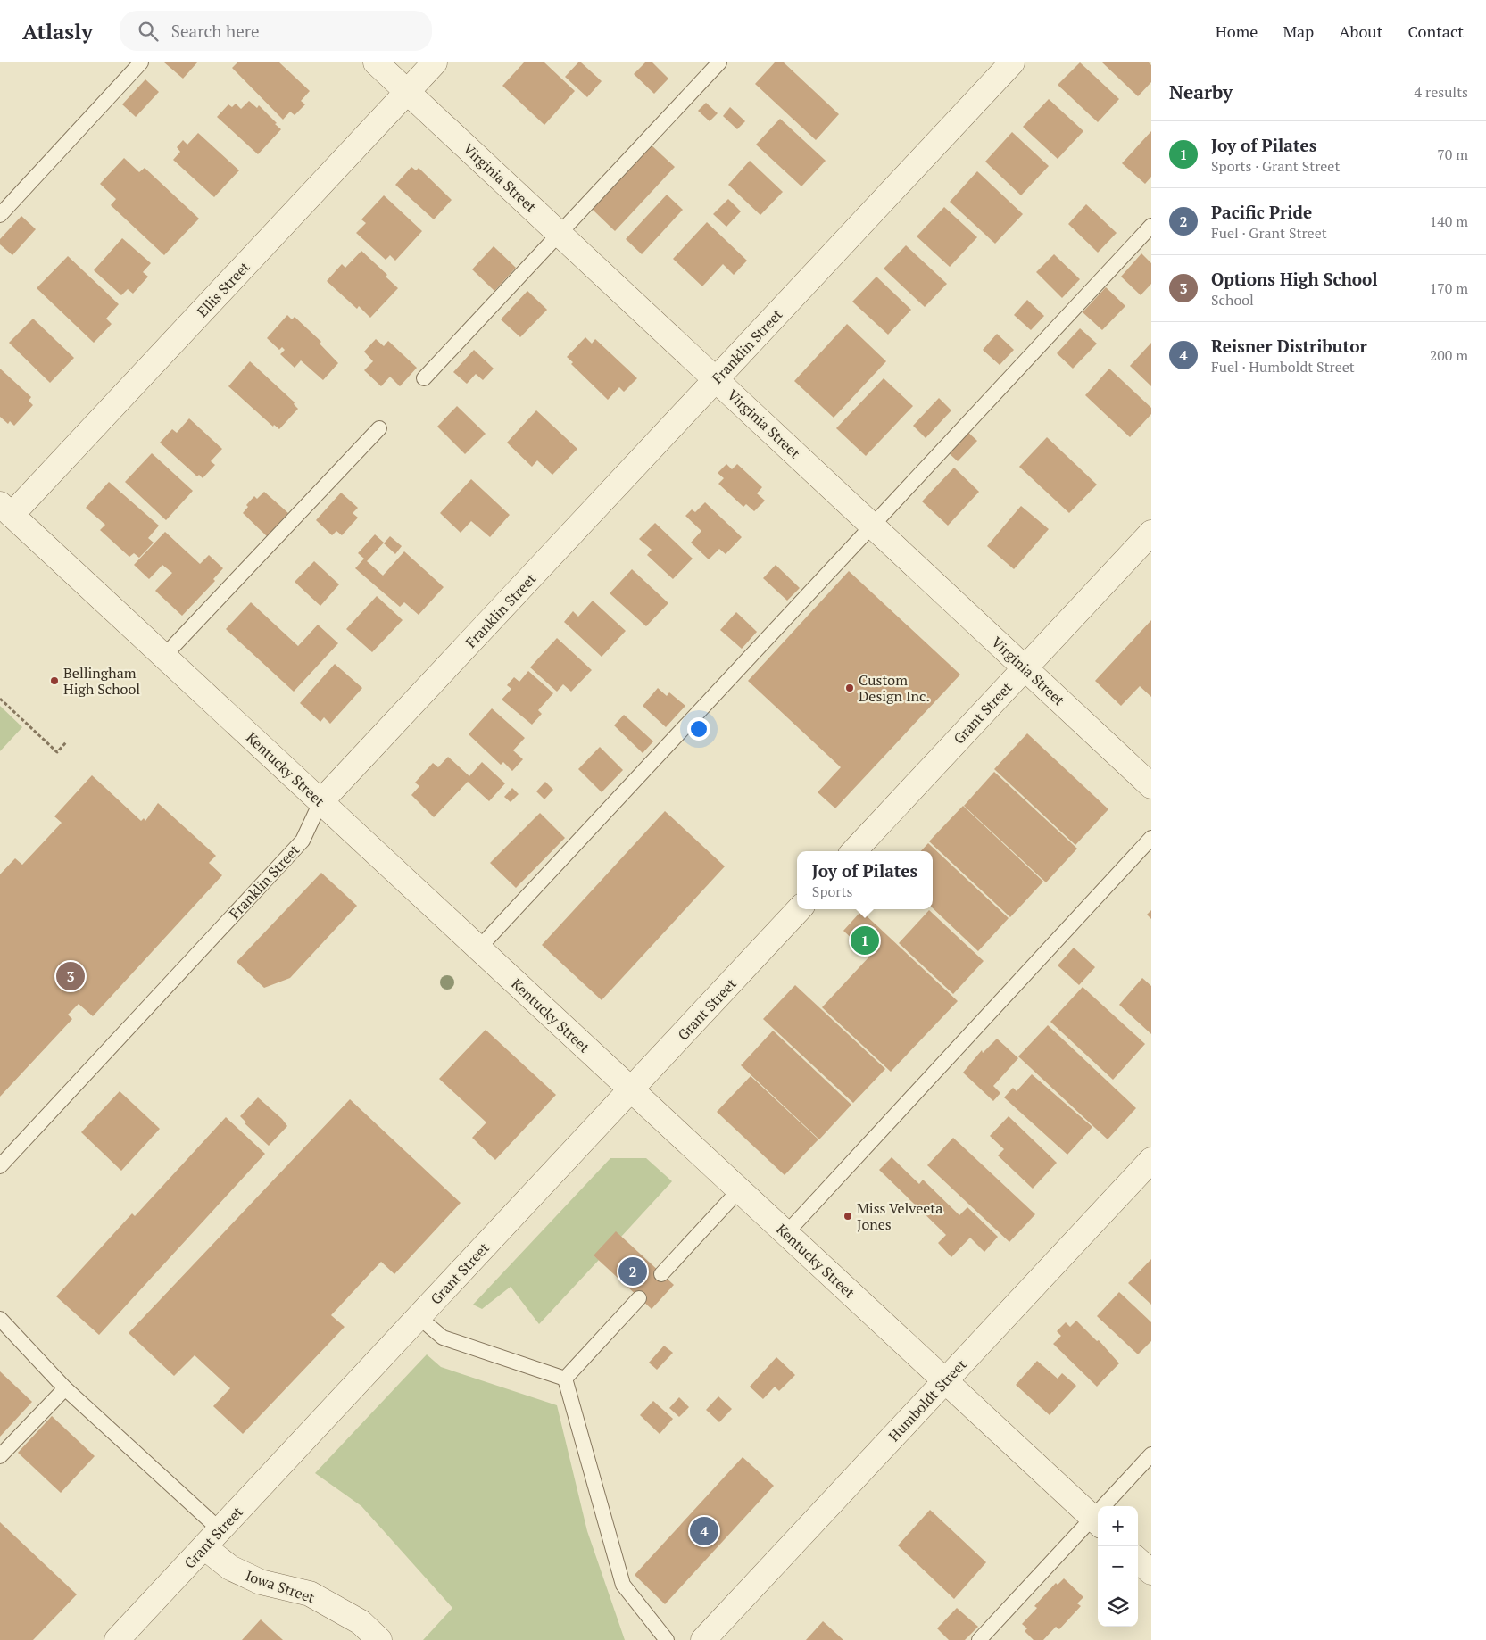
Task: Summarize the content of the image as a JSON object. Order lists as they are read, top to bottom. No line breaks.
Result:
{"streets":{"street":["Virginia Street","Ellis Street","Franklin Street","Grant Street","Kentucky Street","Humboldt Street","Iowa Street"]},"crossings":[["Virginia Street","Ellis Street"],["Virginia Street","Franklin Street"],["Virginia Street","Grant Street"],["Ellis Street","Kentucky Street"],["Franklin Street","Kentucky Street"],["Grant Street","Kentucky Street"],["Grant Street","Iowa Street"],["Kentucky Street","Humboldt Street"]],"places":["Bellingham High School","Custom Design Inc.","Miss Velveeta Jones"],"page":{"header":"Atlasly","search":"Search here","nav":["Home","Map","About","Contact"],"heading":["Nearby","4 results"],"list":[{"mark":"1","name":"Joy of Pilates","note":"Sports · Grant Street","value":"70 m"},{"mark":"2","name":"Pacific Pride","note":"Fuel · Grant Street","value":"140 m"},{"mark":"3","name":"Options High School","note":"School","value":"170 m"},{"mark":"4","name":"Reisner Distributor","note":"Fuel · Humboldt Street","value":"200 m"}],"popup":["Joy of Pilates","Sports"],"pins":["1","3","2","4"],"map_buttons":["+","−"]}}
